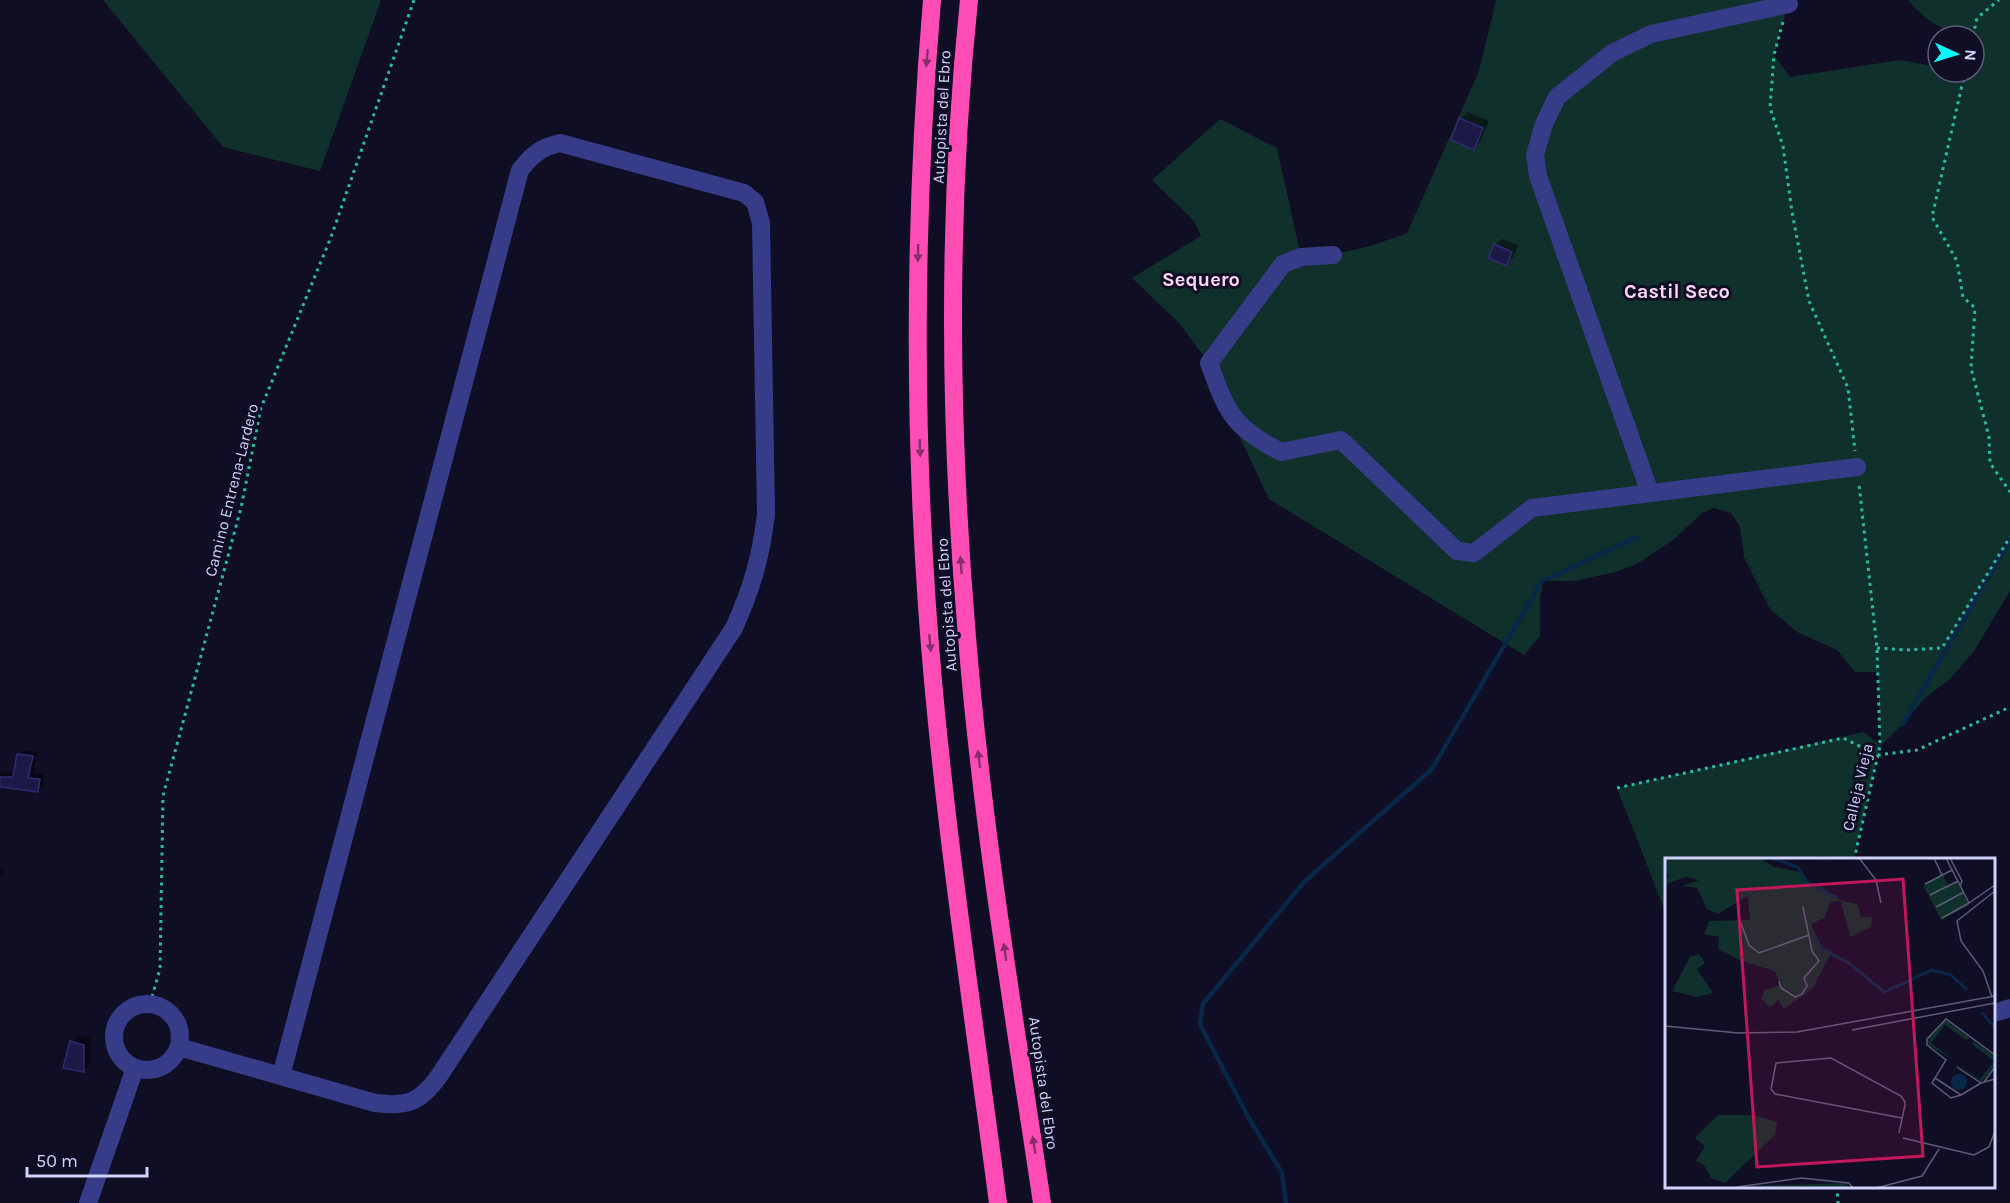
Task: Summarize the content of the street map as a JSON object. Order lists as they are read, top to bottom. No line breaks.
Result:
{"streets":{"highway":["Autopista del Ebro"],"path":["Camino Entrena-Lardero","Calleja Vieja"]},"districts":["Sequero","Castil Seco"],"scale_bar":"50 m","north":"right"}
